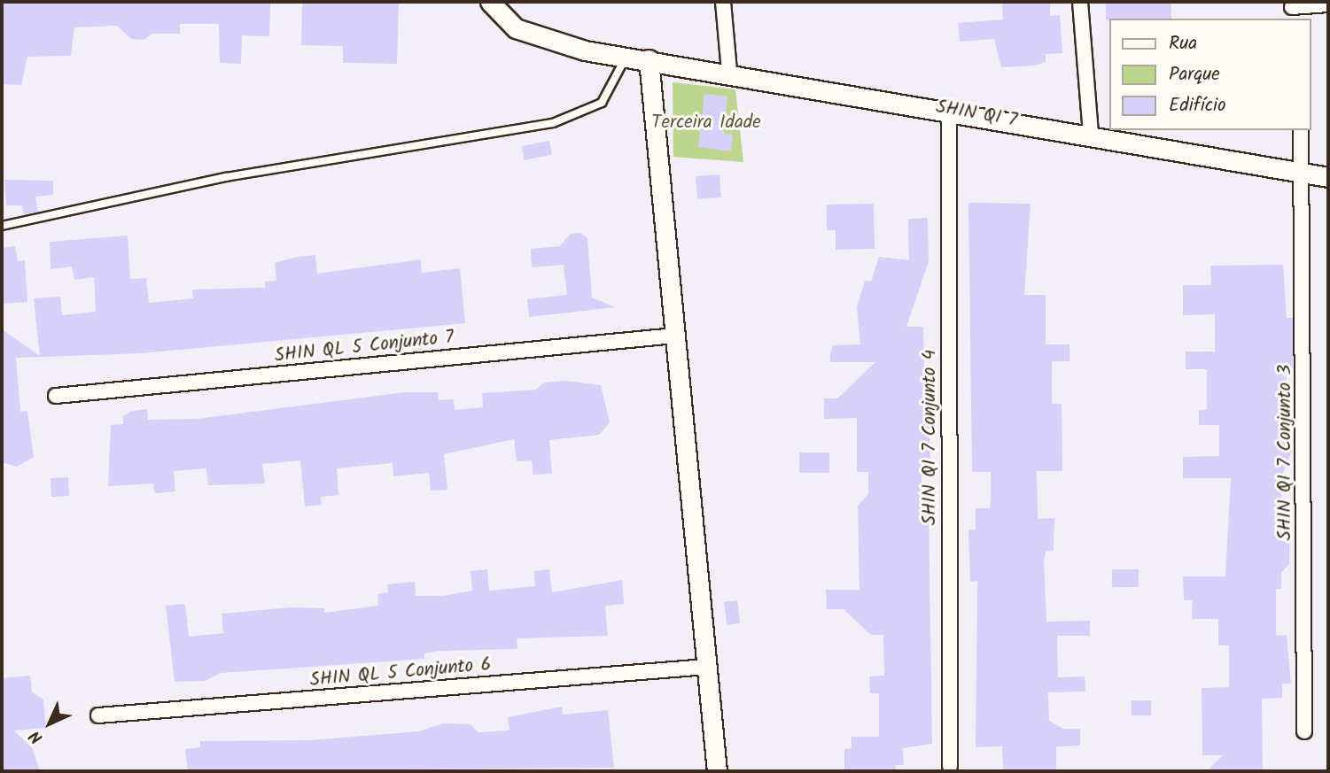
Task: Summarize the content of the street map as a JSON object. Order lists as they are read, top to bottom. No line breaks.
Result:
{"streets":{"street":["SHIN QI 7","SHIN QL 5 Conjunto 7","SHIN QI 7 Conjunto 4","SHIN QI 7 Conjunto 3","SHIN QL 5 Conjunto 6"]},"crossings":[["SHIN QI 7","SHIN QI 7 Conjunto 4"],["SHIN QI 7","SHIN QI 7 Conjunto 3"]],"parks":["Terceira Idade"],"legend":["Rua","Parque","Edifício"],"north":"bottom left"}
